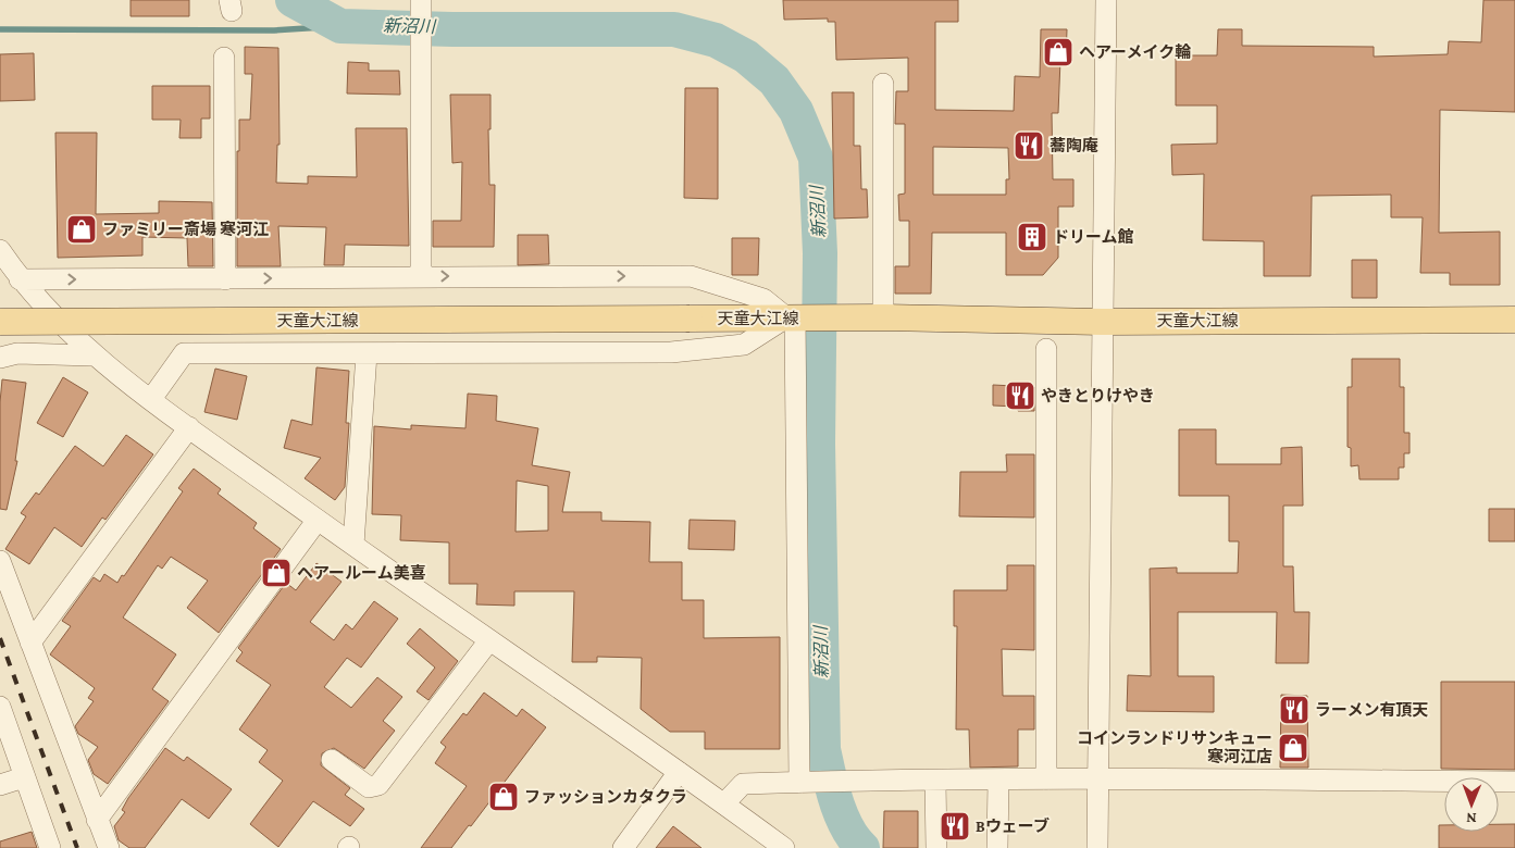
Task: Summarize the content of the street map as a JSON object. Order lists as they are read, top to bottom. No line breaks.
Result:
{"streets":{"main road":["天童大江線"]},"water":["新沼川"],"places":{"shop":["ヘアーメイク輪","ファミリー斎場 寒河江","ヘアールーム美喜","コインランドリサンキュー 寒河江店","ファッションカタクラ"],"restaurant":["蕎陶庵","やきとりけやき","ラーメン有頂天","Bウェーブ"],"building":["ドリーム館"]},"north":"bottom"}
